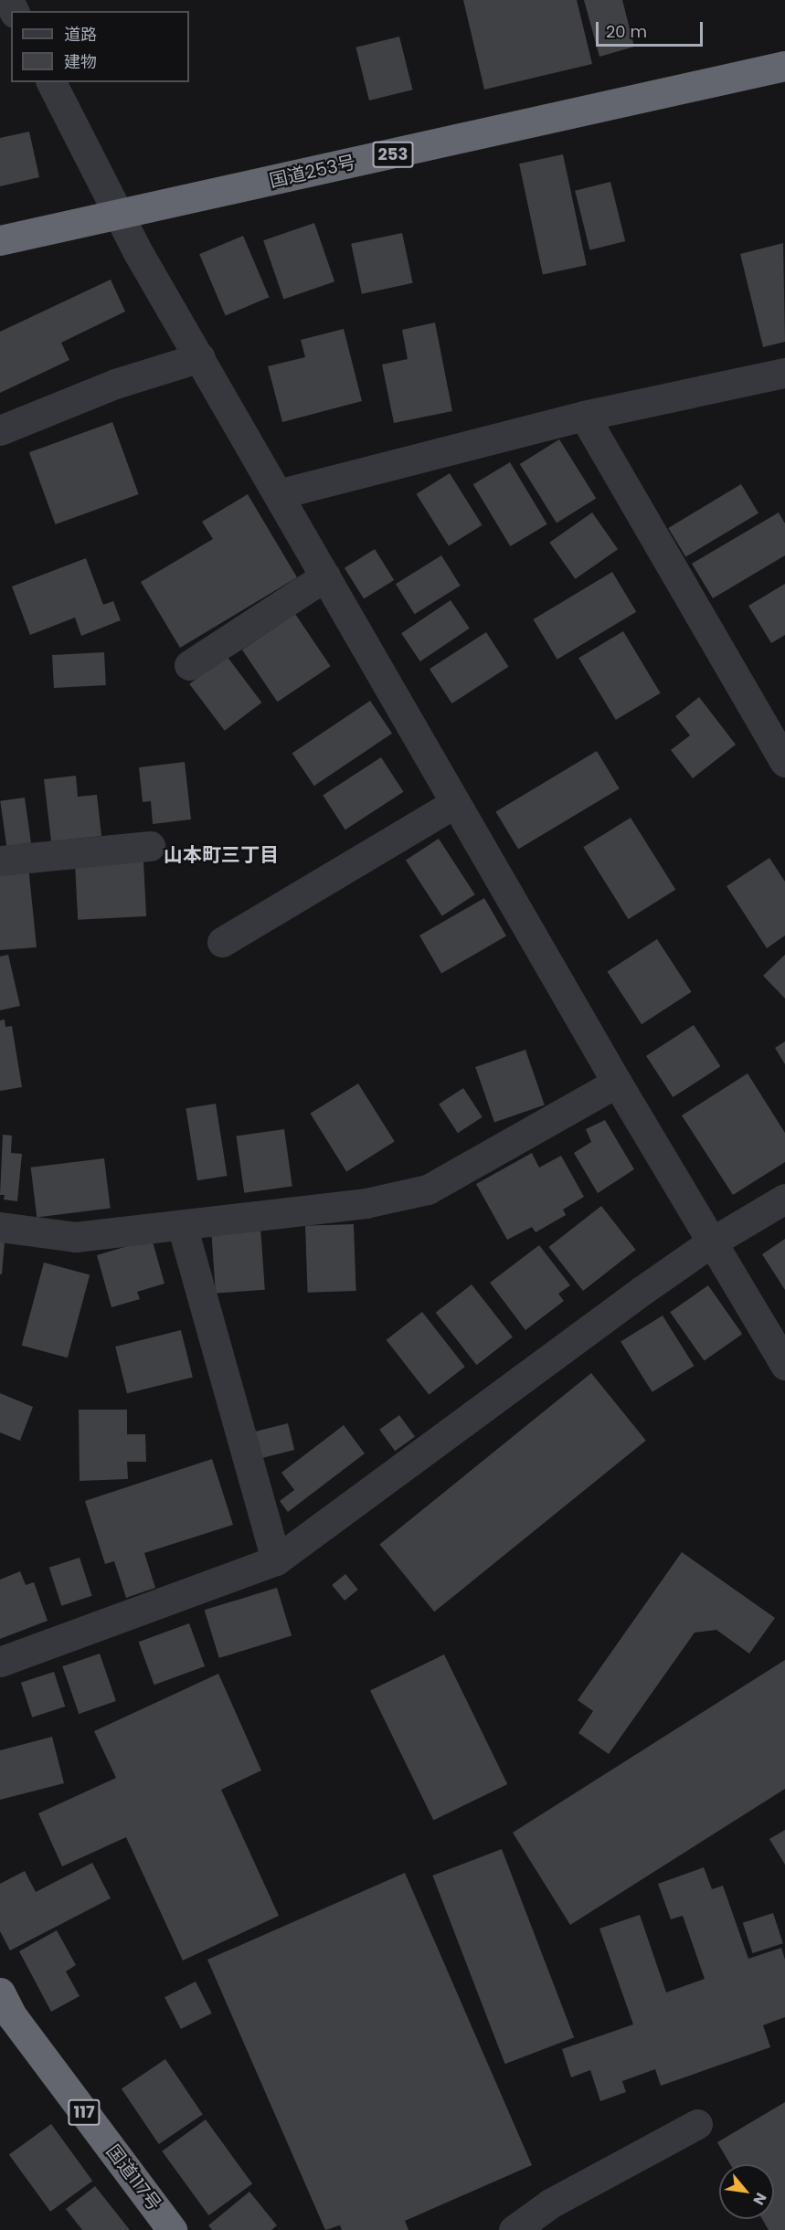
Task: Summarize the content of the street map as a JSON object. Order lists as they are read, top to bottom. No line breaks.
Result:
{"streets":{"highway":["253","国道253号","117","国道117号"]},"districts":["山本町三丁目"],"legend":["道路","建物"],"scale_bar":"20 m","north":"bottom right"}
